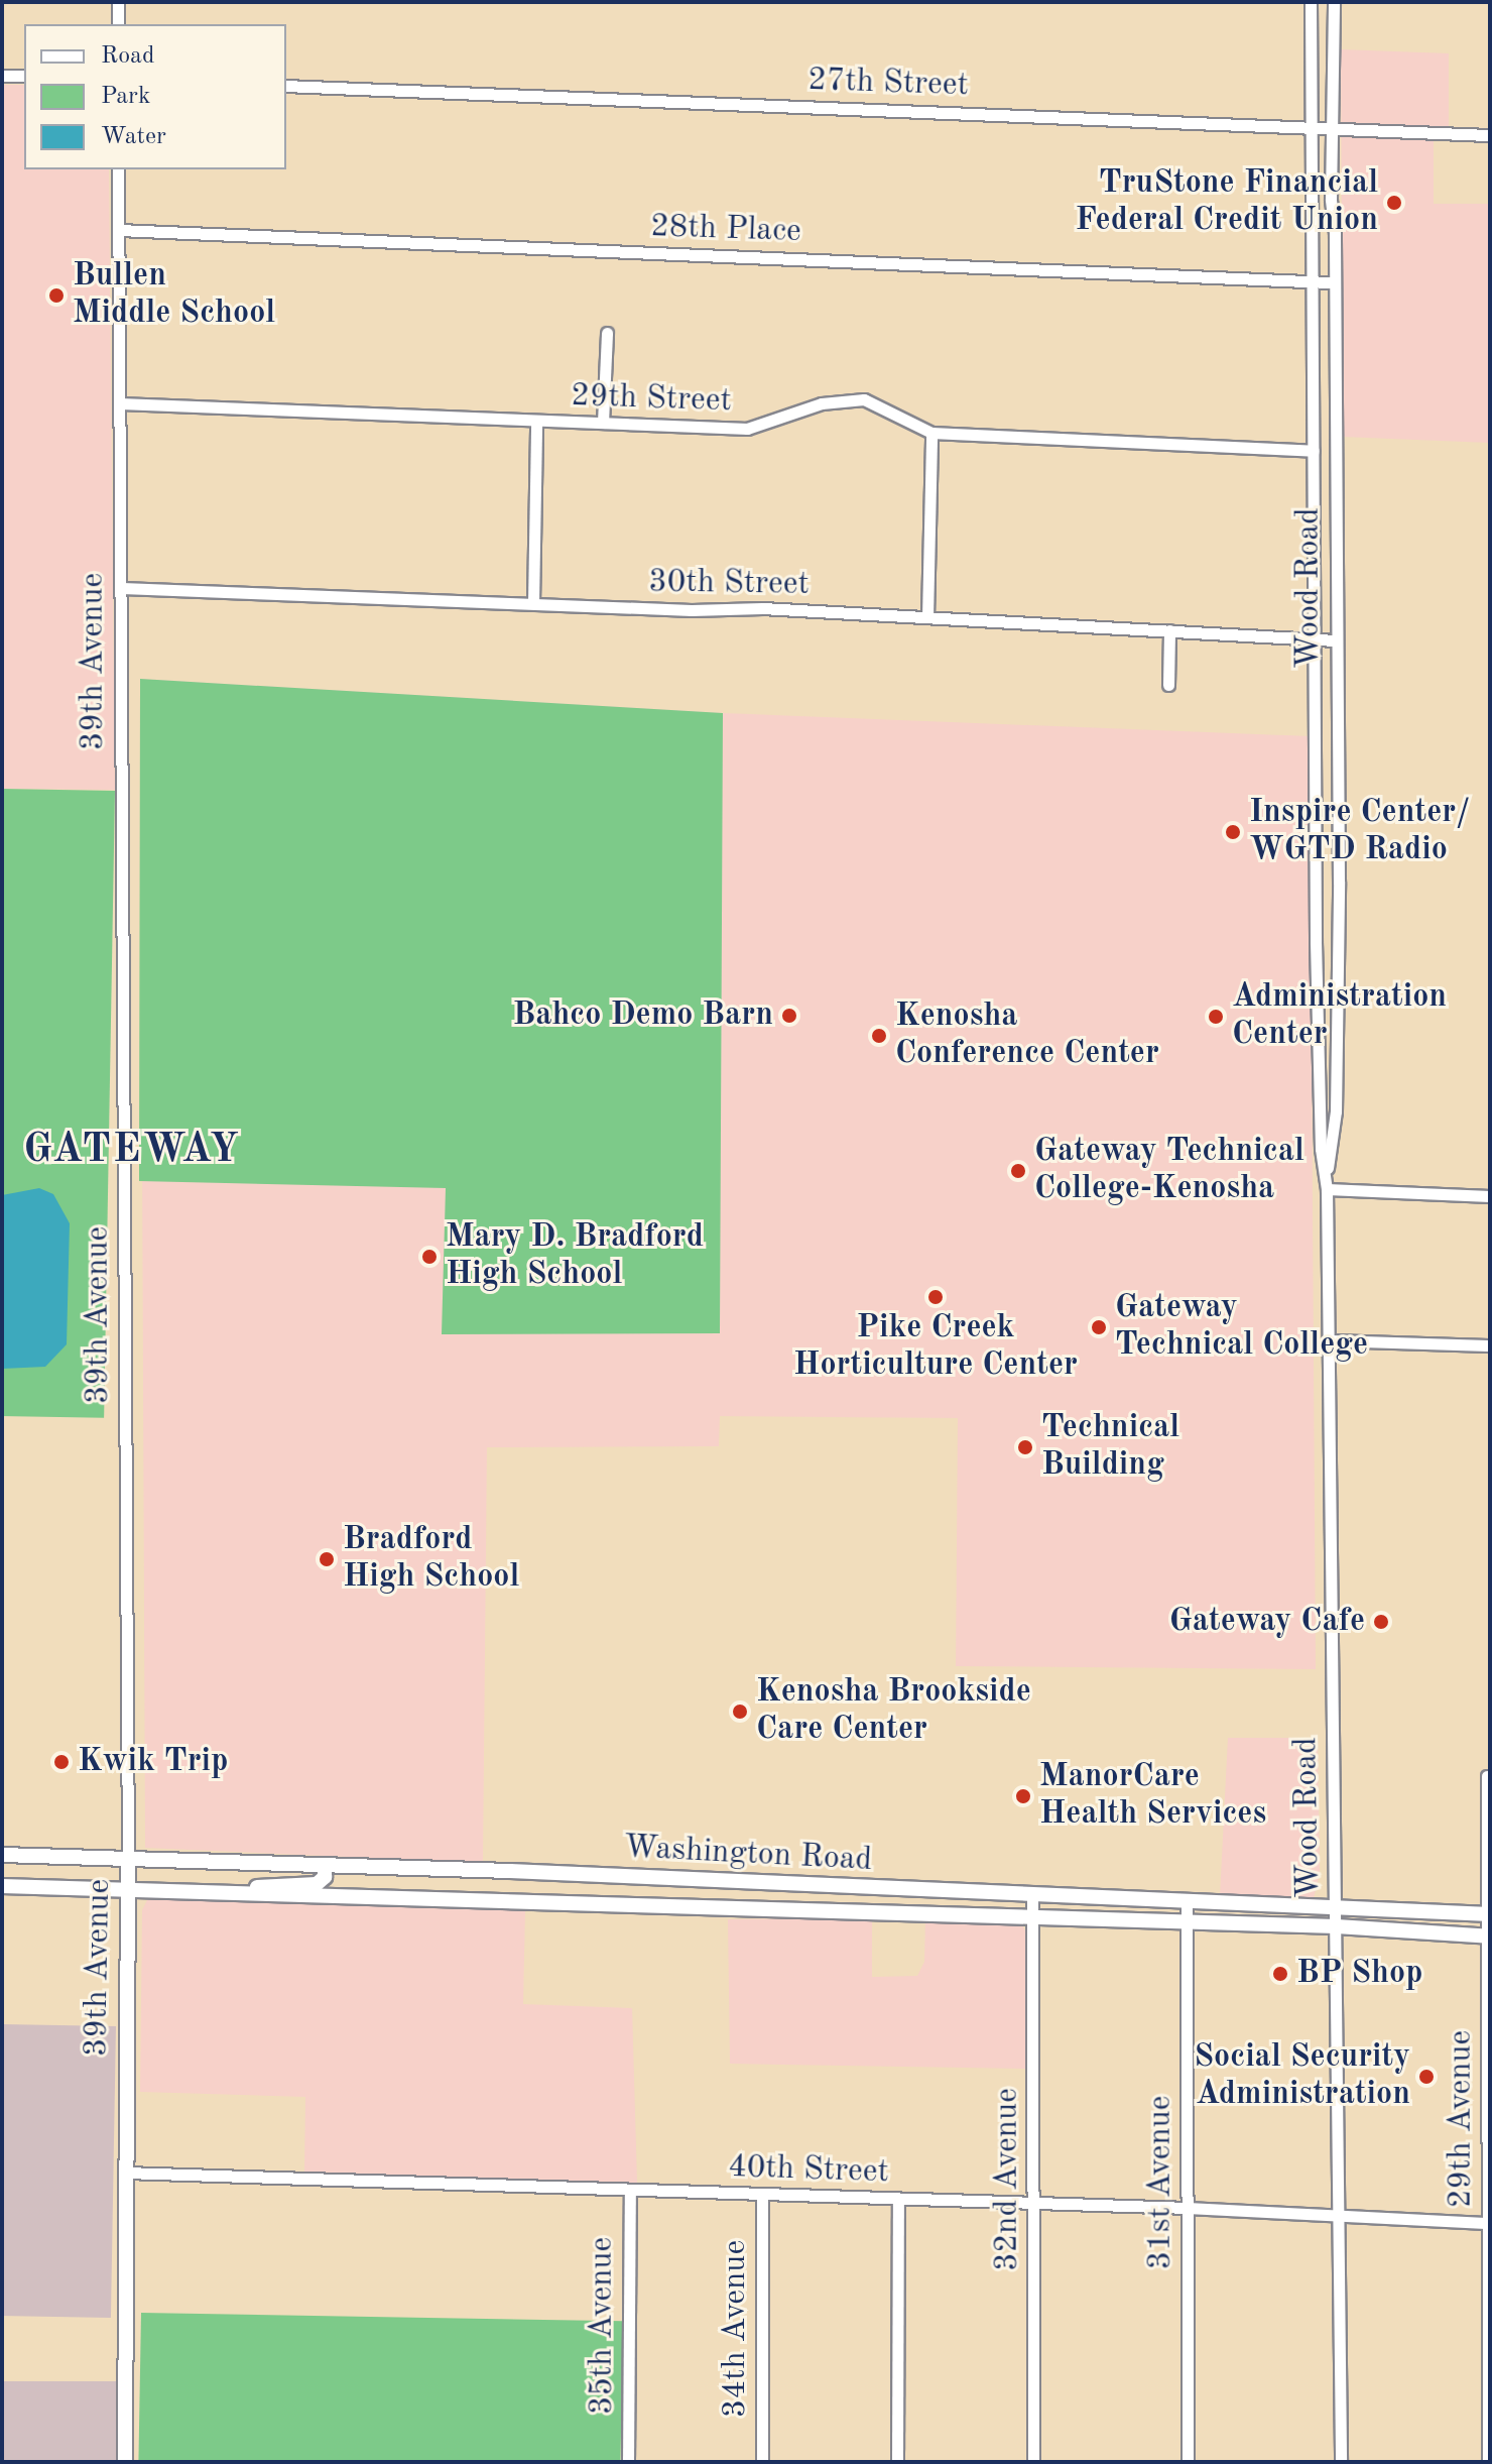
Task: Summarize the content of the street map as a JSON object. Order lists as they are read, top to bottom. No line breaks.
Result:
{"streets":{"main road":["39th Avenue","Washington Road"],"street":["27th Street","28th Place","29th Street","30th Street","Wood Road","29th Avenue","40th Street","32nd Avenue","31st Avenue","35th Avenue","34th Avenue"]},"crossings":[["27th Street","Wood Road"],["28th Place","Wood Road"],["28th Place","39th Avenue"],["29th Street","Wood Road"],["29th Street","39th Avenue"],["30th Street","Wood Road"],["30th Street","39th Avenue"],["Wood Road","Washington Road"],["Wood Road","40th Street"],["39th Avenue","Washington Road"],["39th Avenue","40th Street"],["Washington Road","29th Avenue"],["Washington Road","32nd Avenue"],["Washington Road","31st Avenue"],["29th Avenue","40th Street"],["40th Street","32nd Avenue"],["40th Street","31st Avenue"],["40th Street","35th Avenue"],["40th Street","34th Avenue"]],"districts":["GATEWAY"],"places":["TruStone Financial Federal Credit Union","Bullen Middle School","Inspire Center/ WGTD Radio","Bahco Demo Barn","Administration Center","Kenosha Conference Center","Gateway Technical College-Kenosha","Mary D. Bradford High School","Pike Creek Horticulture Center","Gateway Technical College","Technical Building","Bradford High School","Gateway Cafe","Kenosha Brookside Care Center","Kwik Trip","ManorCare Health Services","BP Shop","Social Security Administration"],"legend":["Road","Park","Water"]}
